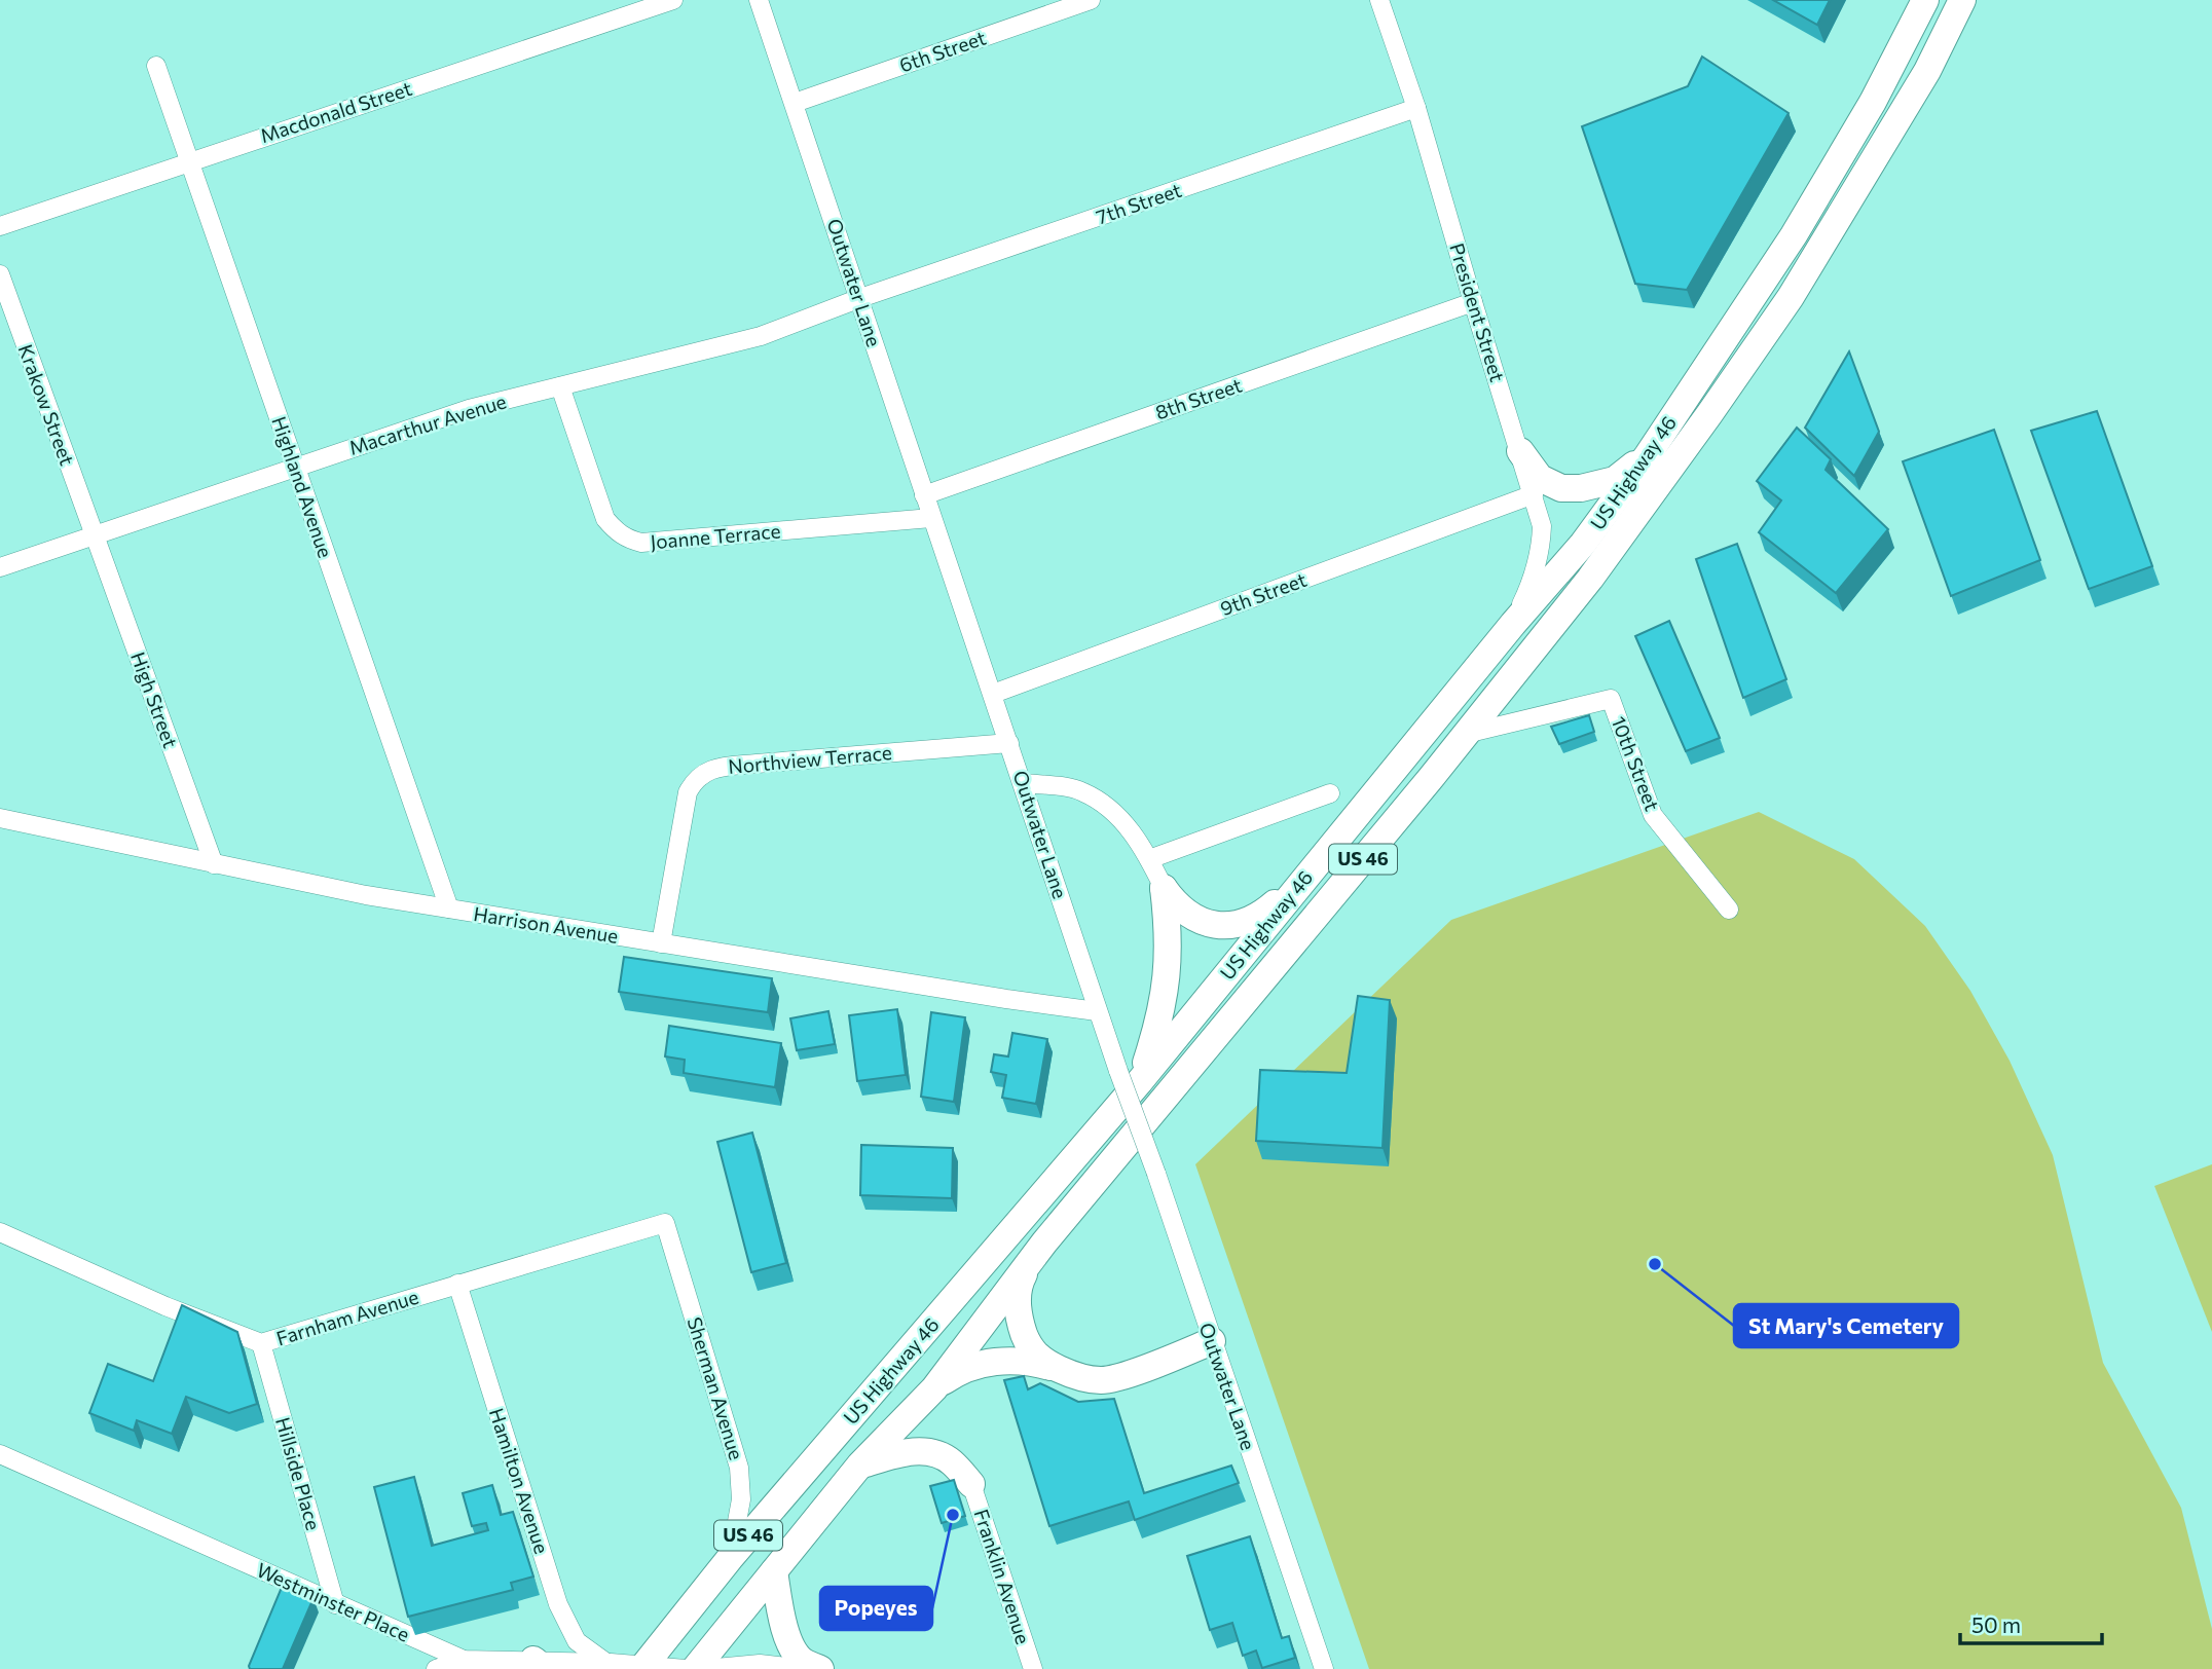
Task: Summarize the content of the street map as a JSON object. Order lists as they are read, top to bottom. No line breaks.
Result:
{"streets":{"highway":["US Highway 46","US 46"],"street":["6th Street","Macdonald Street","7th Street","Outwater Lane","President Street","8th Street","Krakow Street","Macarthur Avenue","Highland Avenue","Joanne Terrace","9th Street","High Street","Northview Terrace","10th Street","Harrison Avenue","Farnham Avenue","Sherman Avenue","Hillside Place","Hamilton Avenue","Franklin Avenue","Westminster Place"]},"crossings":[["6th Street","Outwater Lane"],["Macdonald Street","Highland Avenue"],["7th Street","Outwater Lane"],["7th Street","President Street"],["7th Street","Macarthur Avenue"],["Outwater Lane","8th Street"],["Outwater Lane","Macarthur Avenue"],["Outwater Lane","US Highway 46"],["Outwater Lane","Joanne Terrace"],["Outwater Lane","9th Street"],["Outwater Lane","Northview Terrace"],["Outwater Lane","Harrison Avenue"],["President Street","8th Street"],["President Street","US Highway 46"],["President Street","9th Street"],["Krakow Street","Macarthur Avenue"],["Krakow Street","High Street"],["Macarthur Avenue","Highland Avenue"],["Macarthur Avenue","Joanne Terrace"],["Macarthur Avenue","High Street"],["US Highway 46","10th Street"],["US Highway 46","Sherman Avenue"],["US Highway 46","Westminster Place"],["Highland Avenue","Harrison Avenue"],["High Street","Harrison Avenue"],["Northview Terrace","Harrison Avenue"],["Farnham Avenue","Sherman Avenue"],["Farnham Avenue","Hillside Place"],["Farnham Avenue","Hamilton Avenue"],["Hillside Place","Westminster Place"],["Hamilton Avenue","Westminster Place"]],"places":["St Mary's Cemetery","Popeyes"],"scale_bar":"50 m"}
